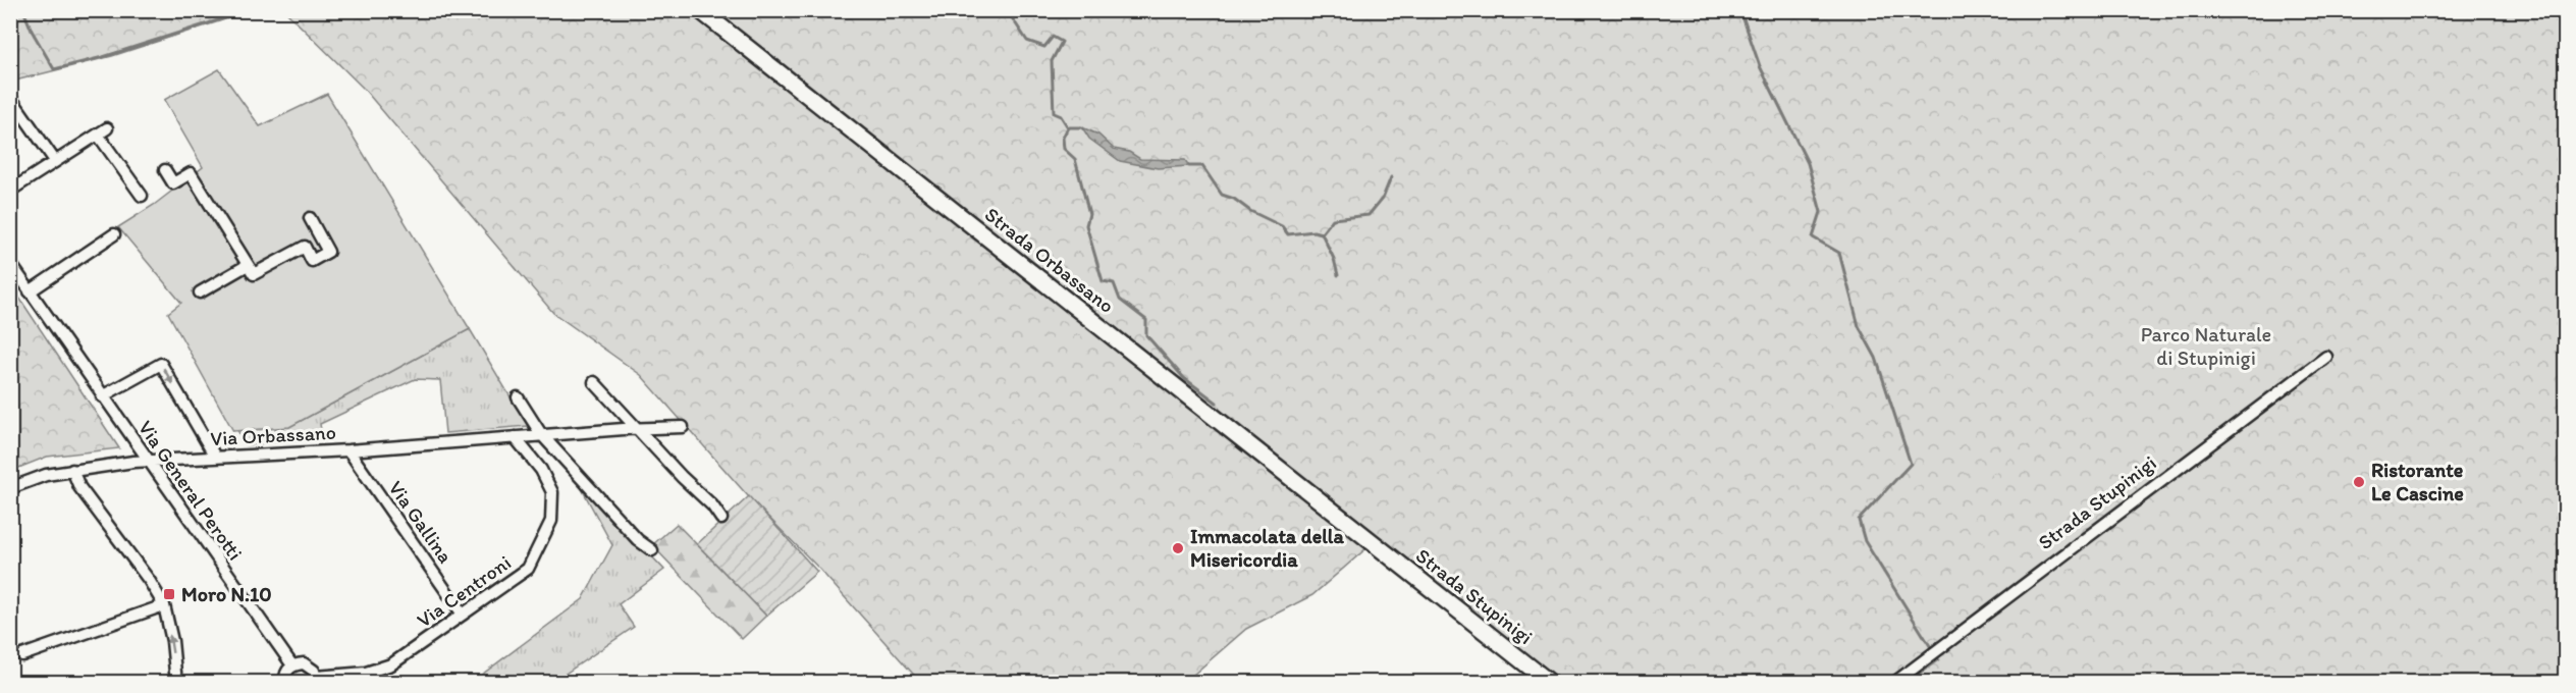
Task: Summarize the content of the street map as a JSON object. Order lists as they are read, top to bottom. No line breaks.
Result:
{"streets":{"main road":["Strada Orbassano","Strada Stupinigi"],"street":["Via Orbassano","Via General Perotti","Via Gallina","Via Centroni"]},"crossings":[["Strada Orbassano","Strada Stupinigi"],["Via Orbassano","Via General Perotti"],["Via Orbassano","Via Gallina"],["Via Orbassano","Via Centroni"],["Via General Perotti","Via Centroni"],["Via Gallina","Via Centroni"]],"parks":["Parco Naturale di Stupinigi"],"places":{"other":["Ristorante Le Cascine","Immacolata della Misericordia"],"transit":["Moro N.10"]}}
